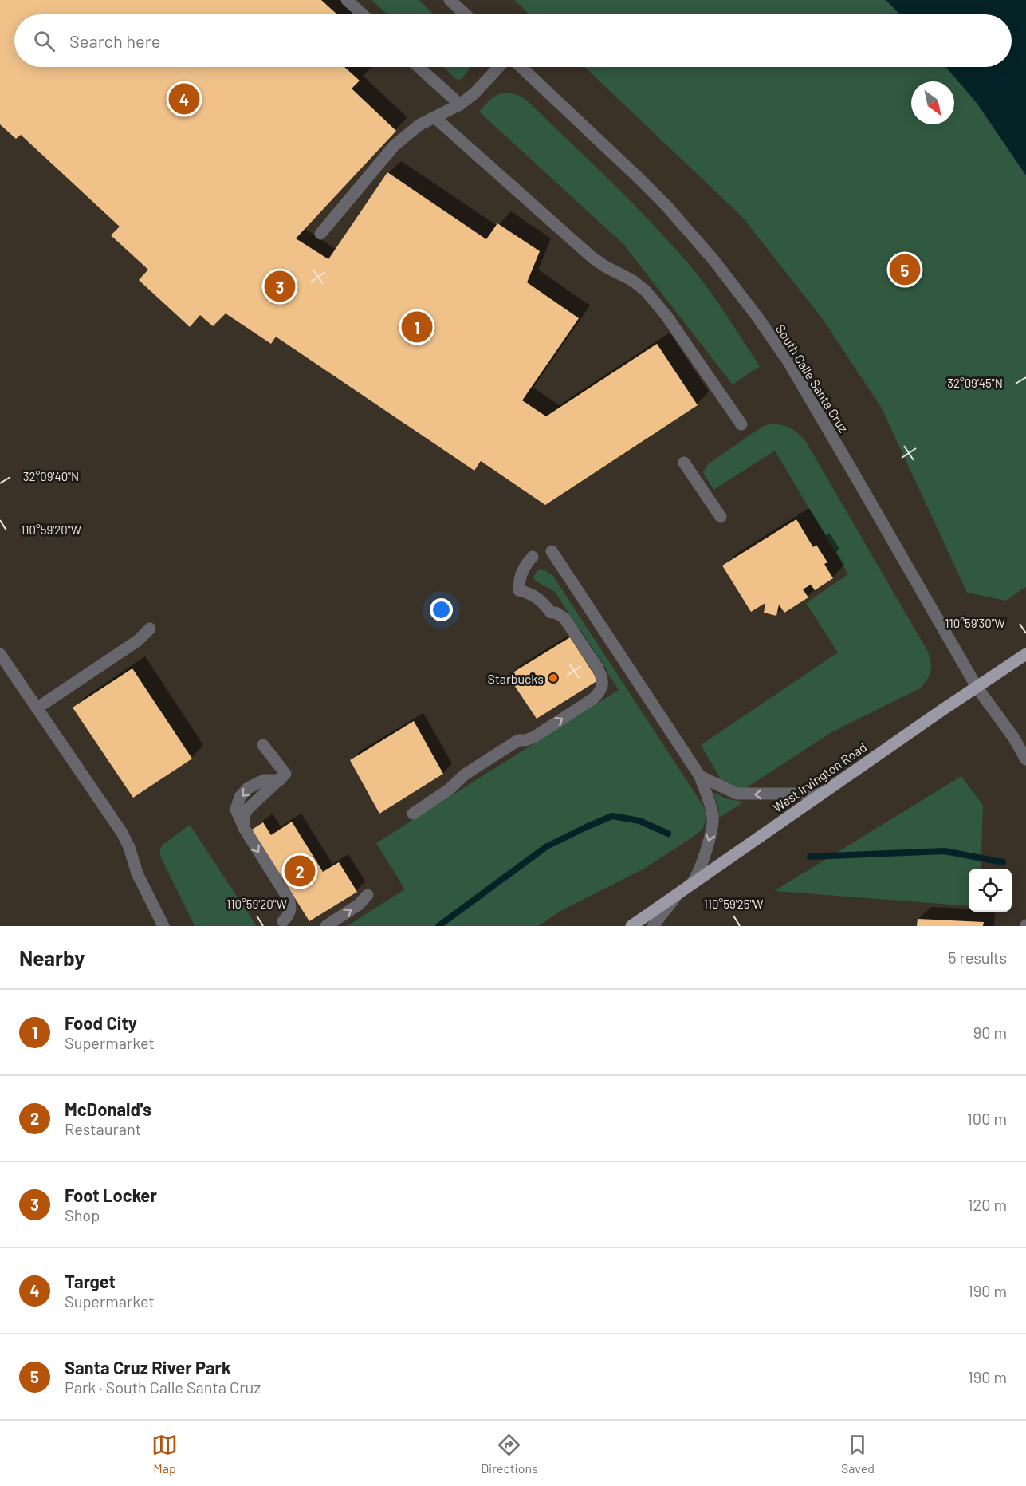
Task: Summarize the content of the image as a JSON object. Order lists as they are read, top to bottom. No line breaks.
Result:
{"streets":{"main road":["West Irvington Road"],"street":["South Calle Santa Cruz"]},"crossings":[["South Calle Santa Cruz","West Irvington Road"]],"places":["Starbucks"],"north":"bottom right","page":{"search":"Search here","pins":["4","5","3","1","2"],"heading":["Nearby","5 results"],"list":[{"mark":"1","name":"Food City","note":"Supermarket","value":"90 m"},{"mark":"2","name":"McDonald's","note":"Restaurant","value":"100 m"},{"mark":"3","name":"Foot Locker","note":"Shop","value":"120 m"},{"mark":"4","name":"Target","note":"Supermarket","value":"190 m"},{"mark":"5","name":"Santa Cruz River Park","note":"Park · South Calle Santa Cruz","value":"190 m"}],"nav":["Map","Directions","Saved"]},"coordinates":["32°09'45\"N","32°09'40\"N","110°59'20\"W","110°59'30\"W","110°59'25\"W"]}
